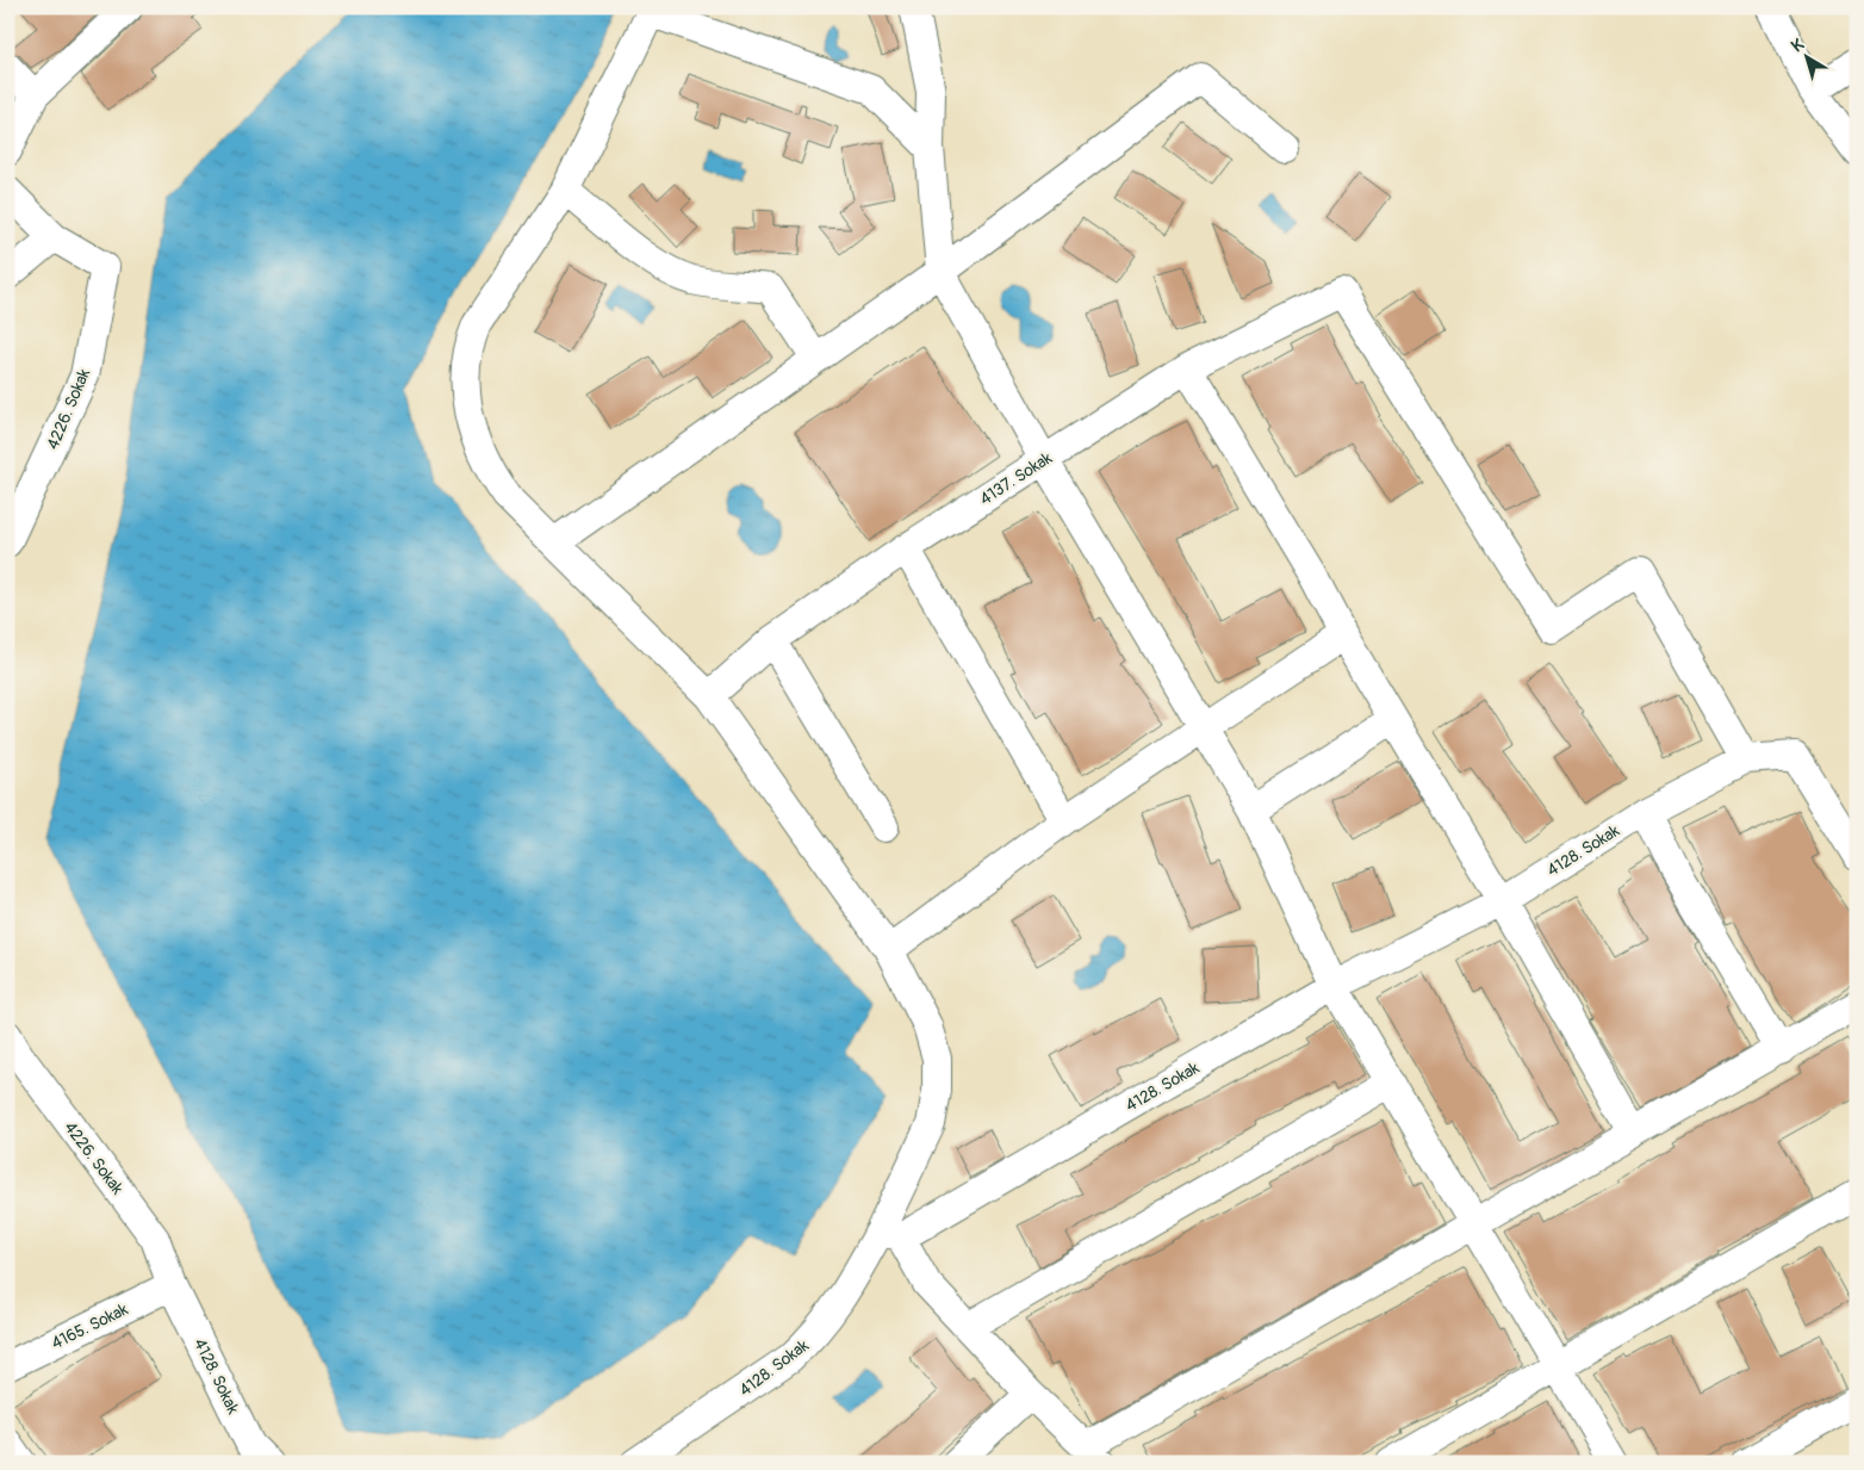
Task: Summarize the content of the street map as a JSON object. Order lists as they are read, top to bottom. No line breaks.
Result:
{"streets":{"street":["4226. Sokak","4137. Sokak","4128. Sokak","4165. Sokak"]},"crossings":[["4226. Sokak","4128. Sokak"],["4226. Sokak","4165. Sokak"],["4137. Sokak","4128. Sokak"],["4128. Sokak","4165. Sokak"]],"north":"top left"}
